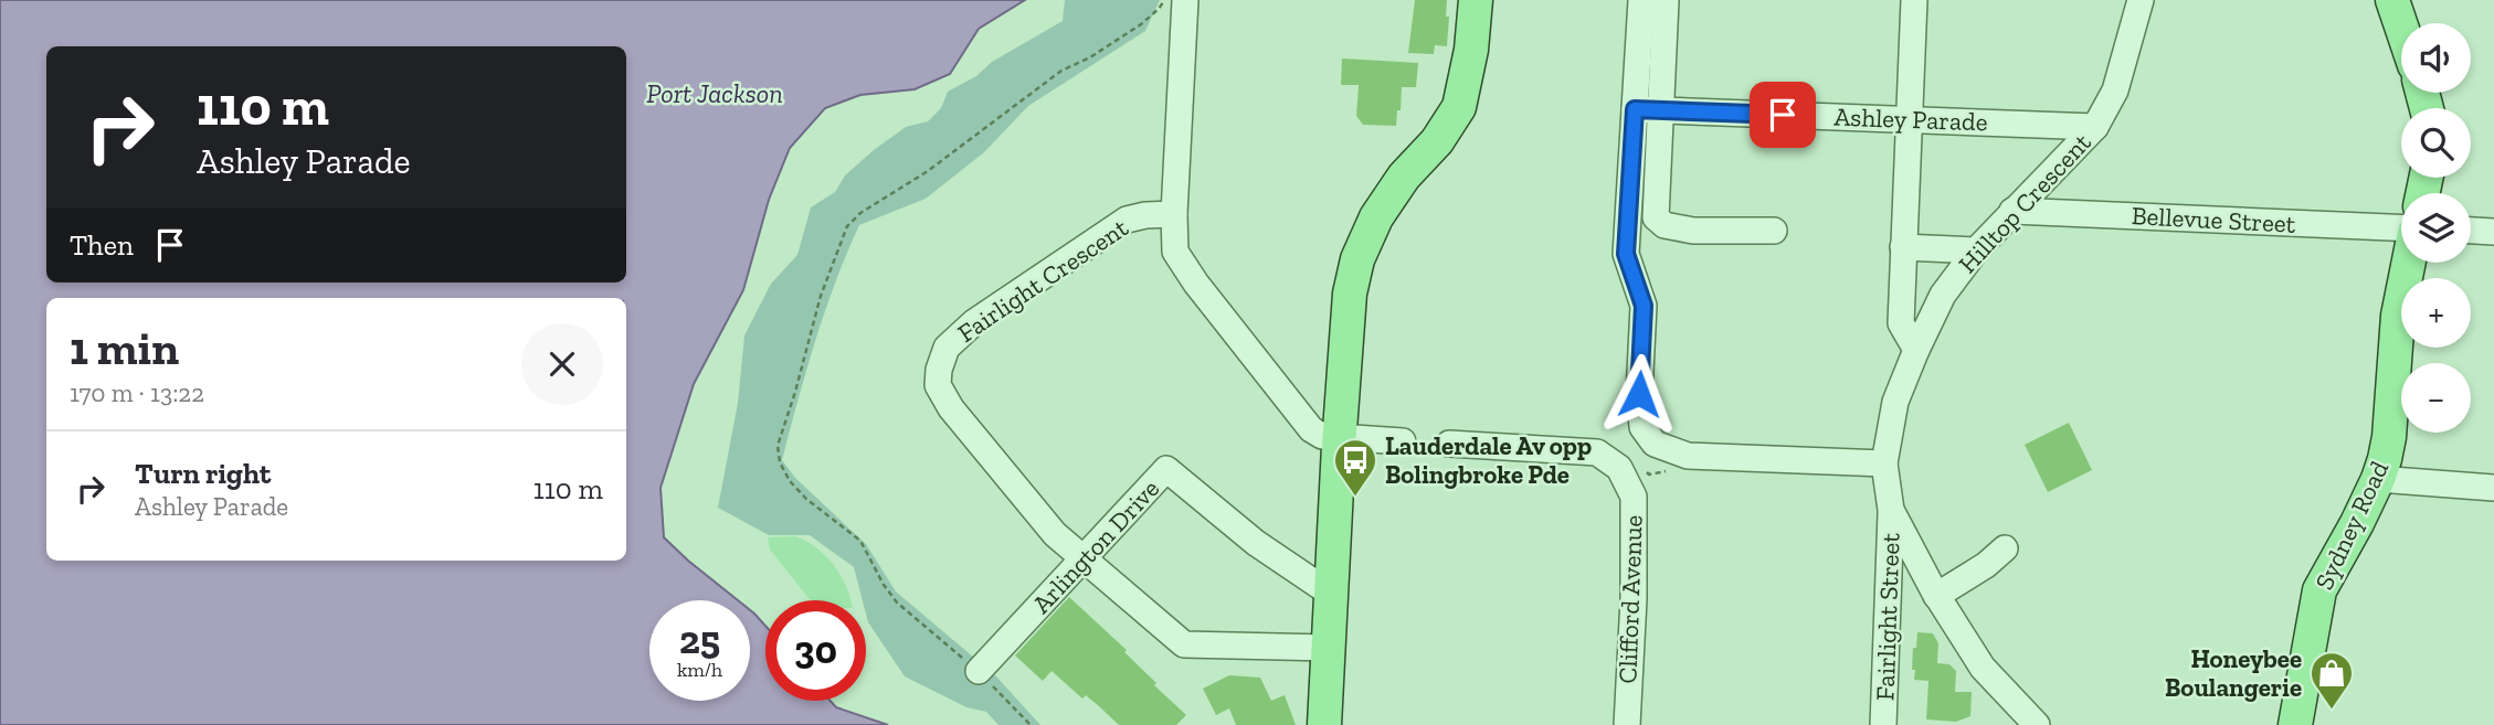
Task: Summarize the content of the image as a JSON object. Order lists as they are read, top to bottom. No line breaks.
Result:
{"streets":{"main road":["Sydney Road"],"street":["Ashley Parade","Hilltop Crescent","Bellevue Street","Fairlight Crescent","Arlington Drive","Clifford Avenue","Fairlight Street"]},"crossings":[["Ashley Parade","Hilltop Crescent"],["Hilltop Crescent","Bellevue Street"],["Hilltop Crescent","Fairlight Street"],["Fairlight Crescent","Arlington Drive"]],"water":["Port Jackson"],"places":{"bus stop":["Lauderdale Av opp Bolingbroke Pde"],"shop":["Honeybee Boulangerie"]},"page":{"map_buttons":["+","−"],"turn":["110 m","Ashley Parade"],"then":"Then","heading":["1 min","170 m · 13:22"],"list":[{"name":"Turn right","note":"Ashley Parade","value":"110 m"}],"speed":"25 km/h","limit":"30"}}
